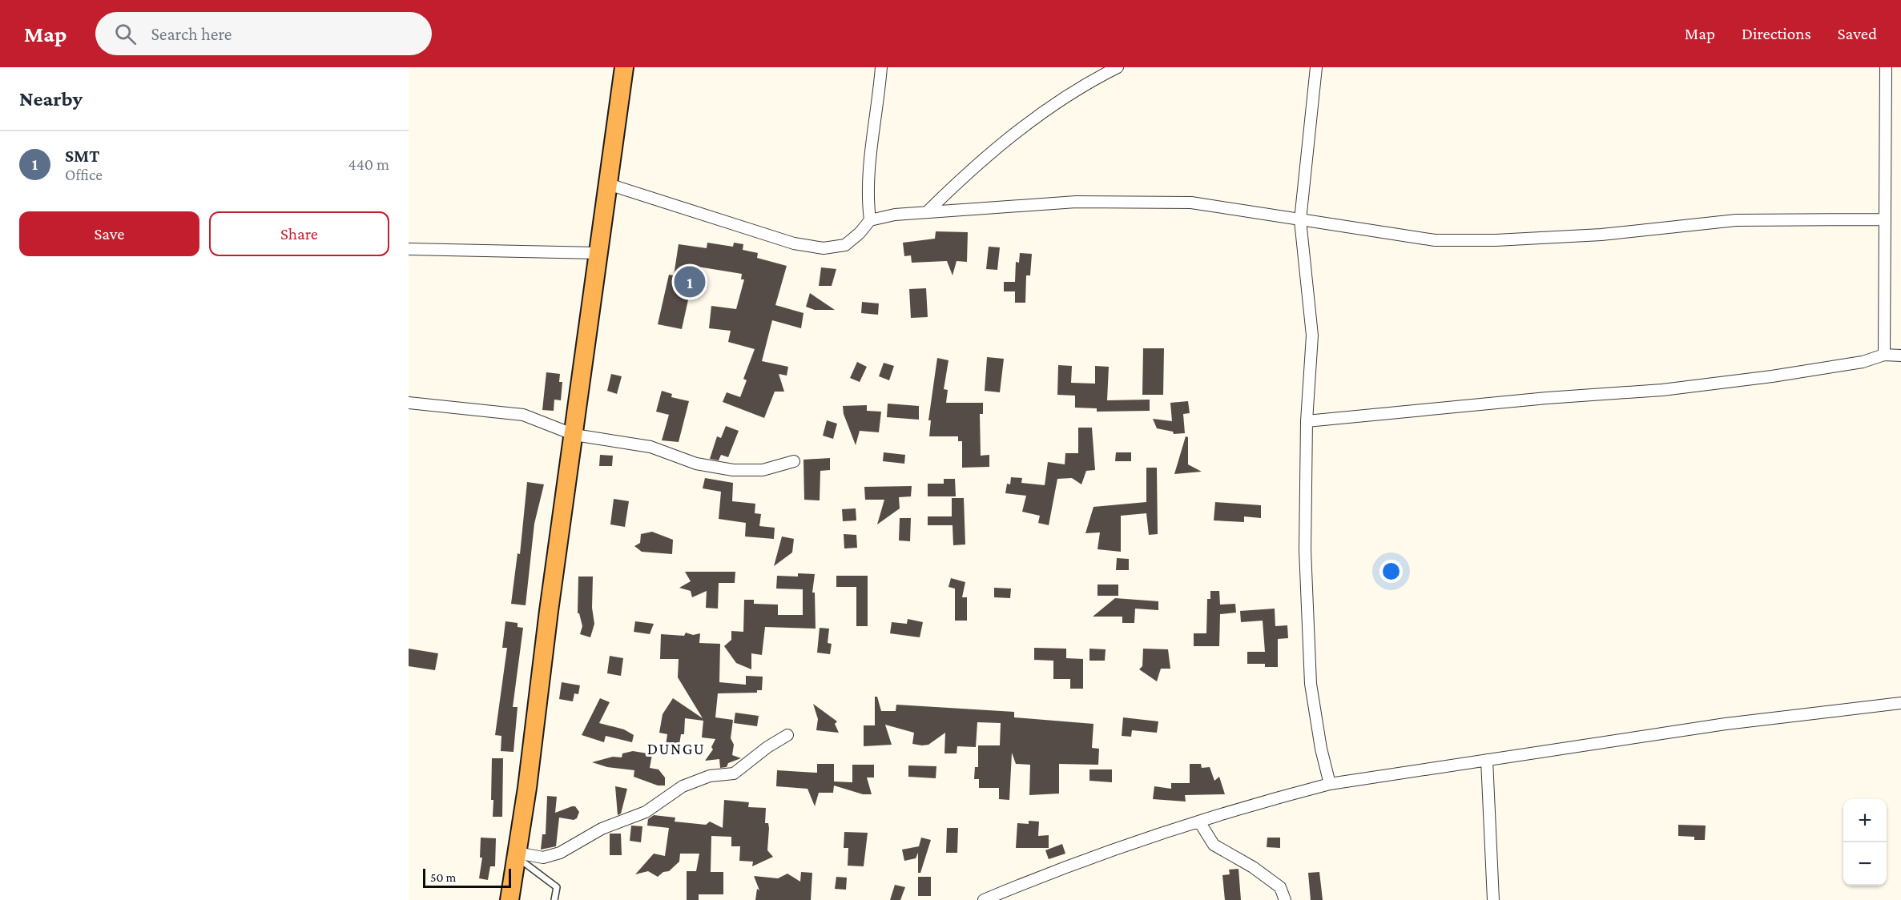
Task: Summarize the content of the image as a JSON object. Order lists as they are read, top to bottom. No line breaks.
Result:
{"districts":["DUNGU"],"scale_bar":"50 m","page":{"header":"Map","search":"Search here","nav":["Map","Directions","Saved"],"heading":"Nearby","list":[{"mark":"1","name":"SMT","note":"Office","value":"440 m"}],"buttons":["Save","Share"],"pins":"1","map_buttons":["+","−"],"scale":"50 m"}}
